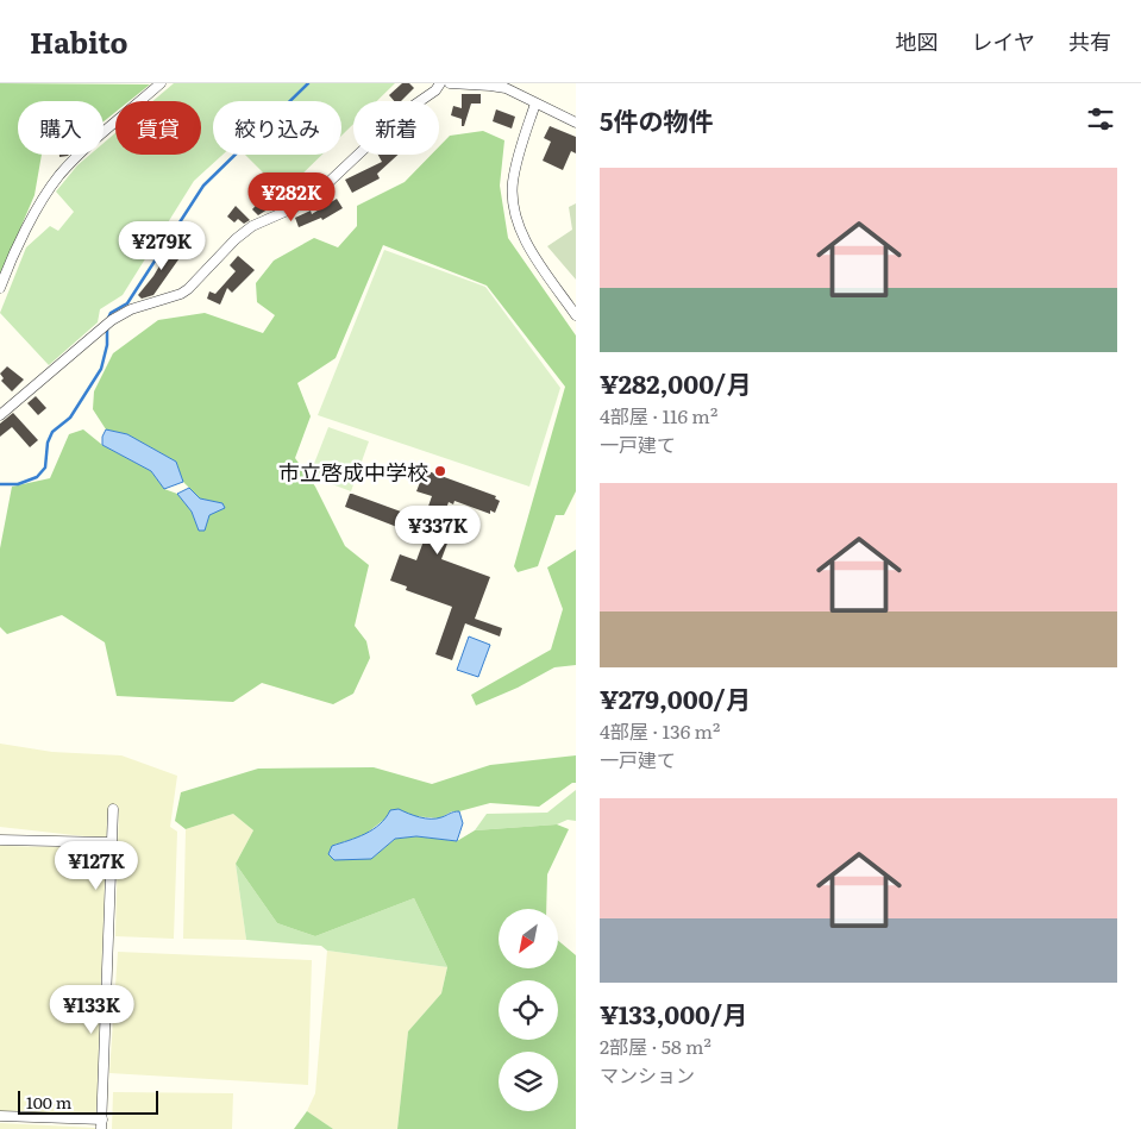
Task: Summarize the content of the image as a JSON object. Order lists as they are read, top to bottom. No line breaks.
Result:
{"places":["市立啓成中学校"],"scale_bar":"100 m","north":"bottom left","page":{"header":"Habito","nav":["地図","レイヤ","共有"],"heading":"5件の物件","chip":["購入","賃貸","絞り込み","新着"],"list":[{"name":"¥282,000/月","note":"4部屋 · 116 m² · 一戸建て"},{"name":"¥279,000/月","note":"4部屋 · 136 m² · 一戸建て"},{"name":"¥133,000/月","note":"2部屋 · 58 m² · マンション"}],"price":["¥282K","¥279K","¥337K","¥127K","¥133K"],"scale":"100 m"}}
